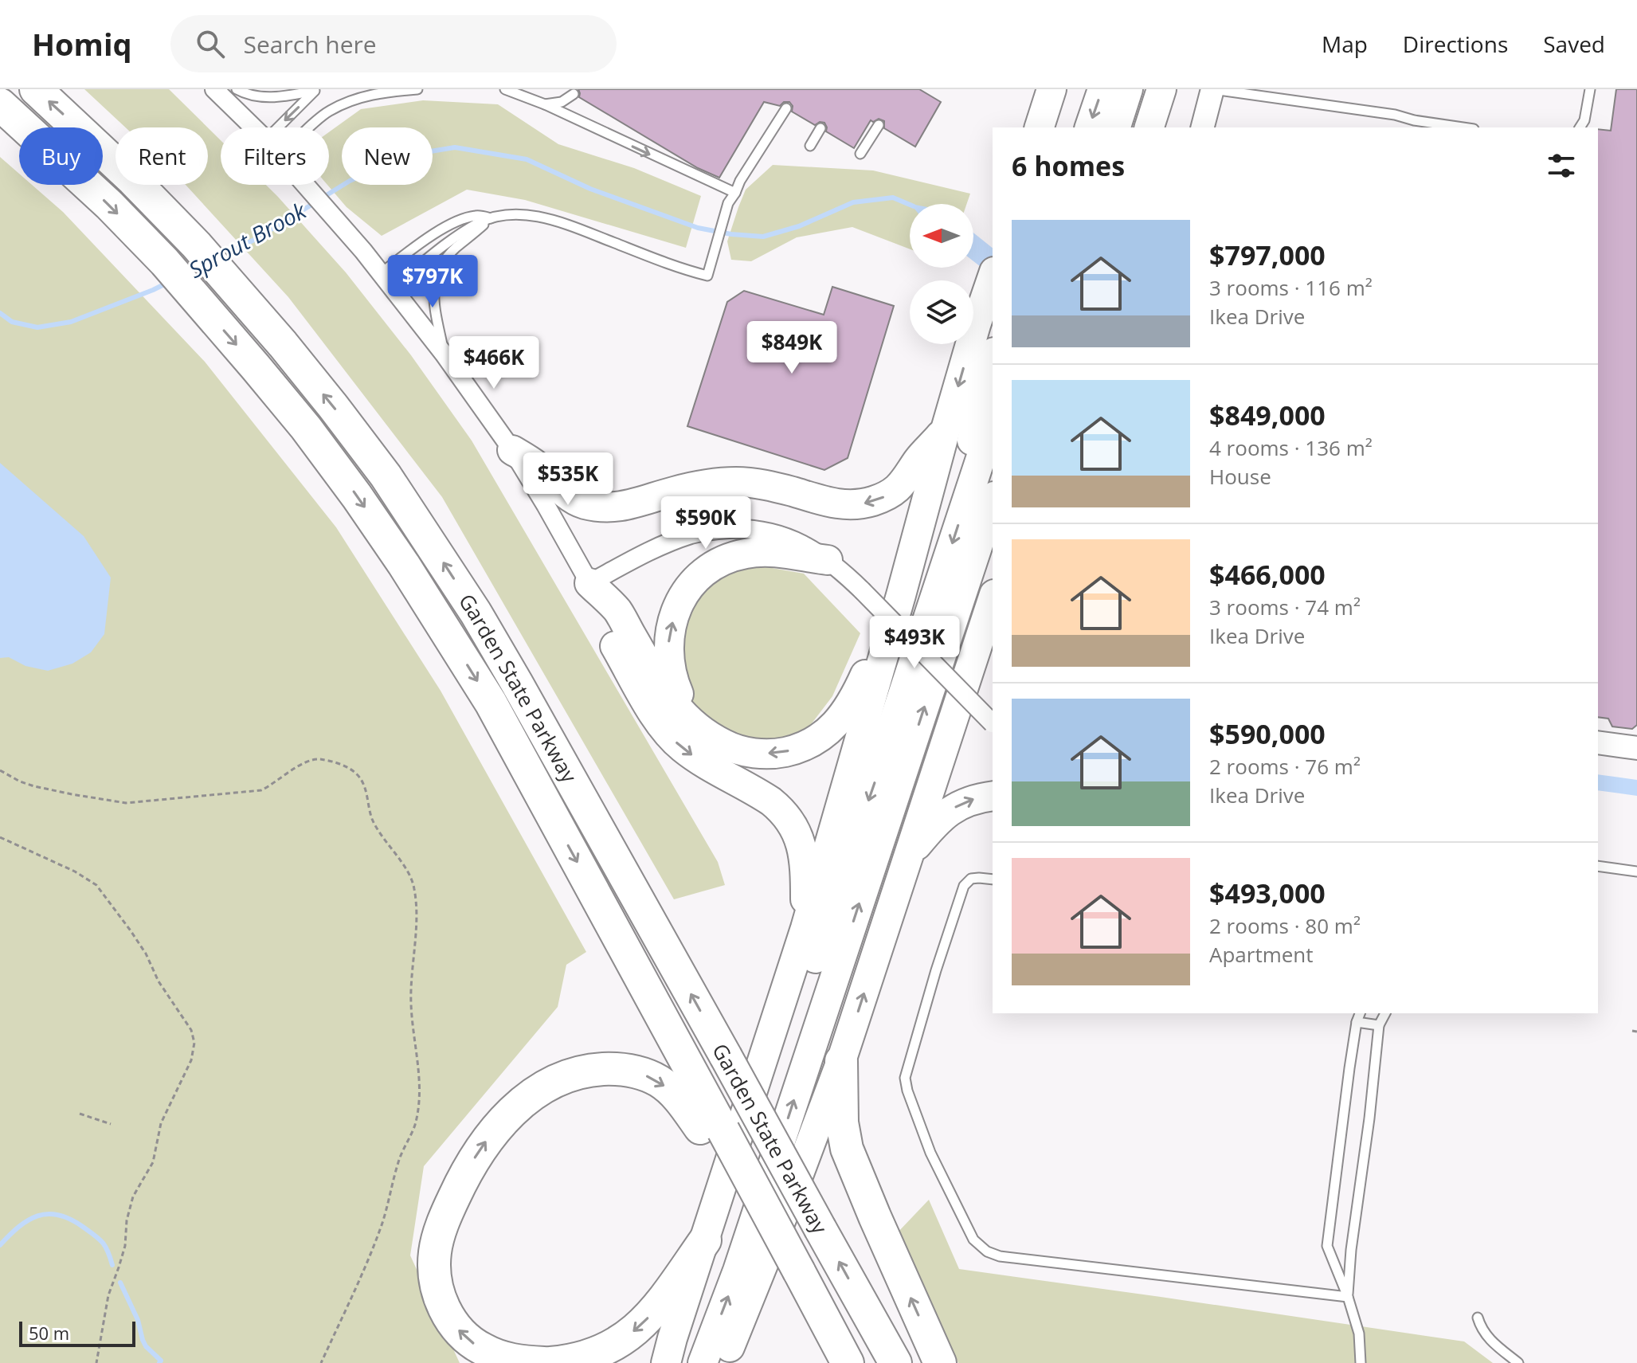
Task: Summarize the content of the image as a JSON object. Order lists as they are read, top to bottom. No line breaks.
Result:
{"streets":{"highway":["Garden State Parkway"]},"water":["Sprout Brook"],"scale_bar":"50 m","north":"left","page":{"header":"Homiq","search":"Search here","nav":["Map","Directions","Saved"],"chip":["Buy","Rent","Filters","New"],"heading":"6 homes","list":[{"name":"$797,000","note":"3 rooms · 116 m² · Ikea Drive"},{"name":"$849,000","note":"4 rooms · 136 m² · House"},{"name":"$466,000","note":"3 rooms · 74 m² · Ikea Drive"},{"name":"$590,000","note":"2 rooms · 76 m² · Ikea Drive"},{"name":"$493,000","note":"2 rooms · 80 m² · Apartment"}],"price":["$797K","$849K","$466K","$535K","$590K","$493K"],"scale":"50 m"}}
